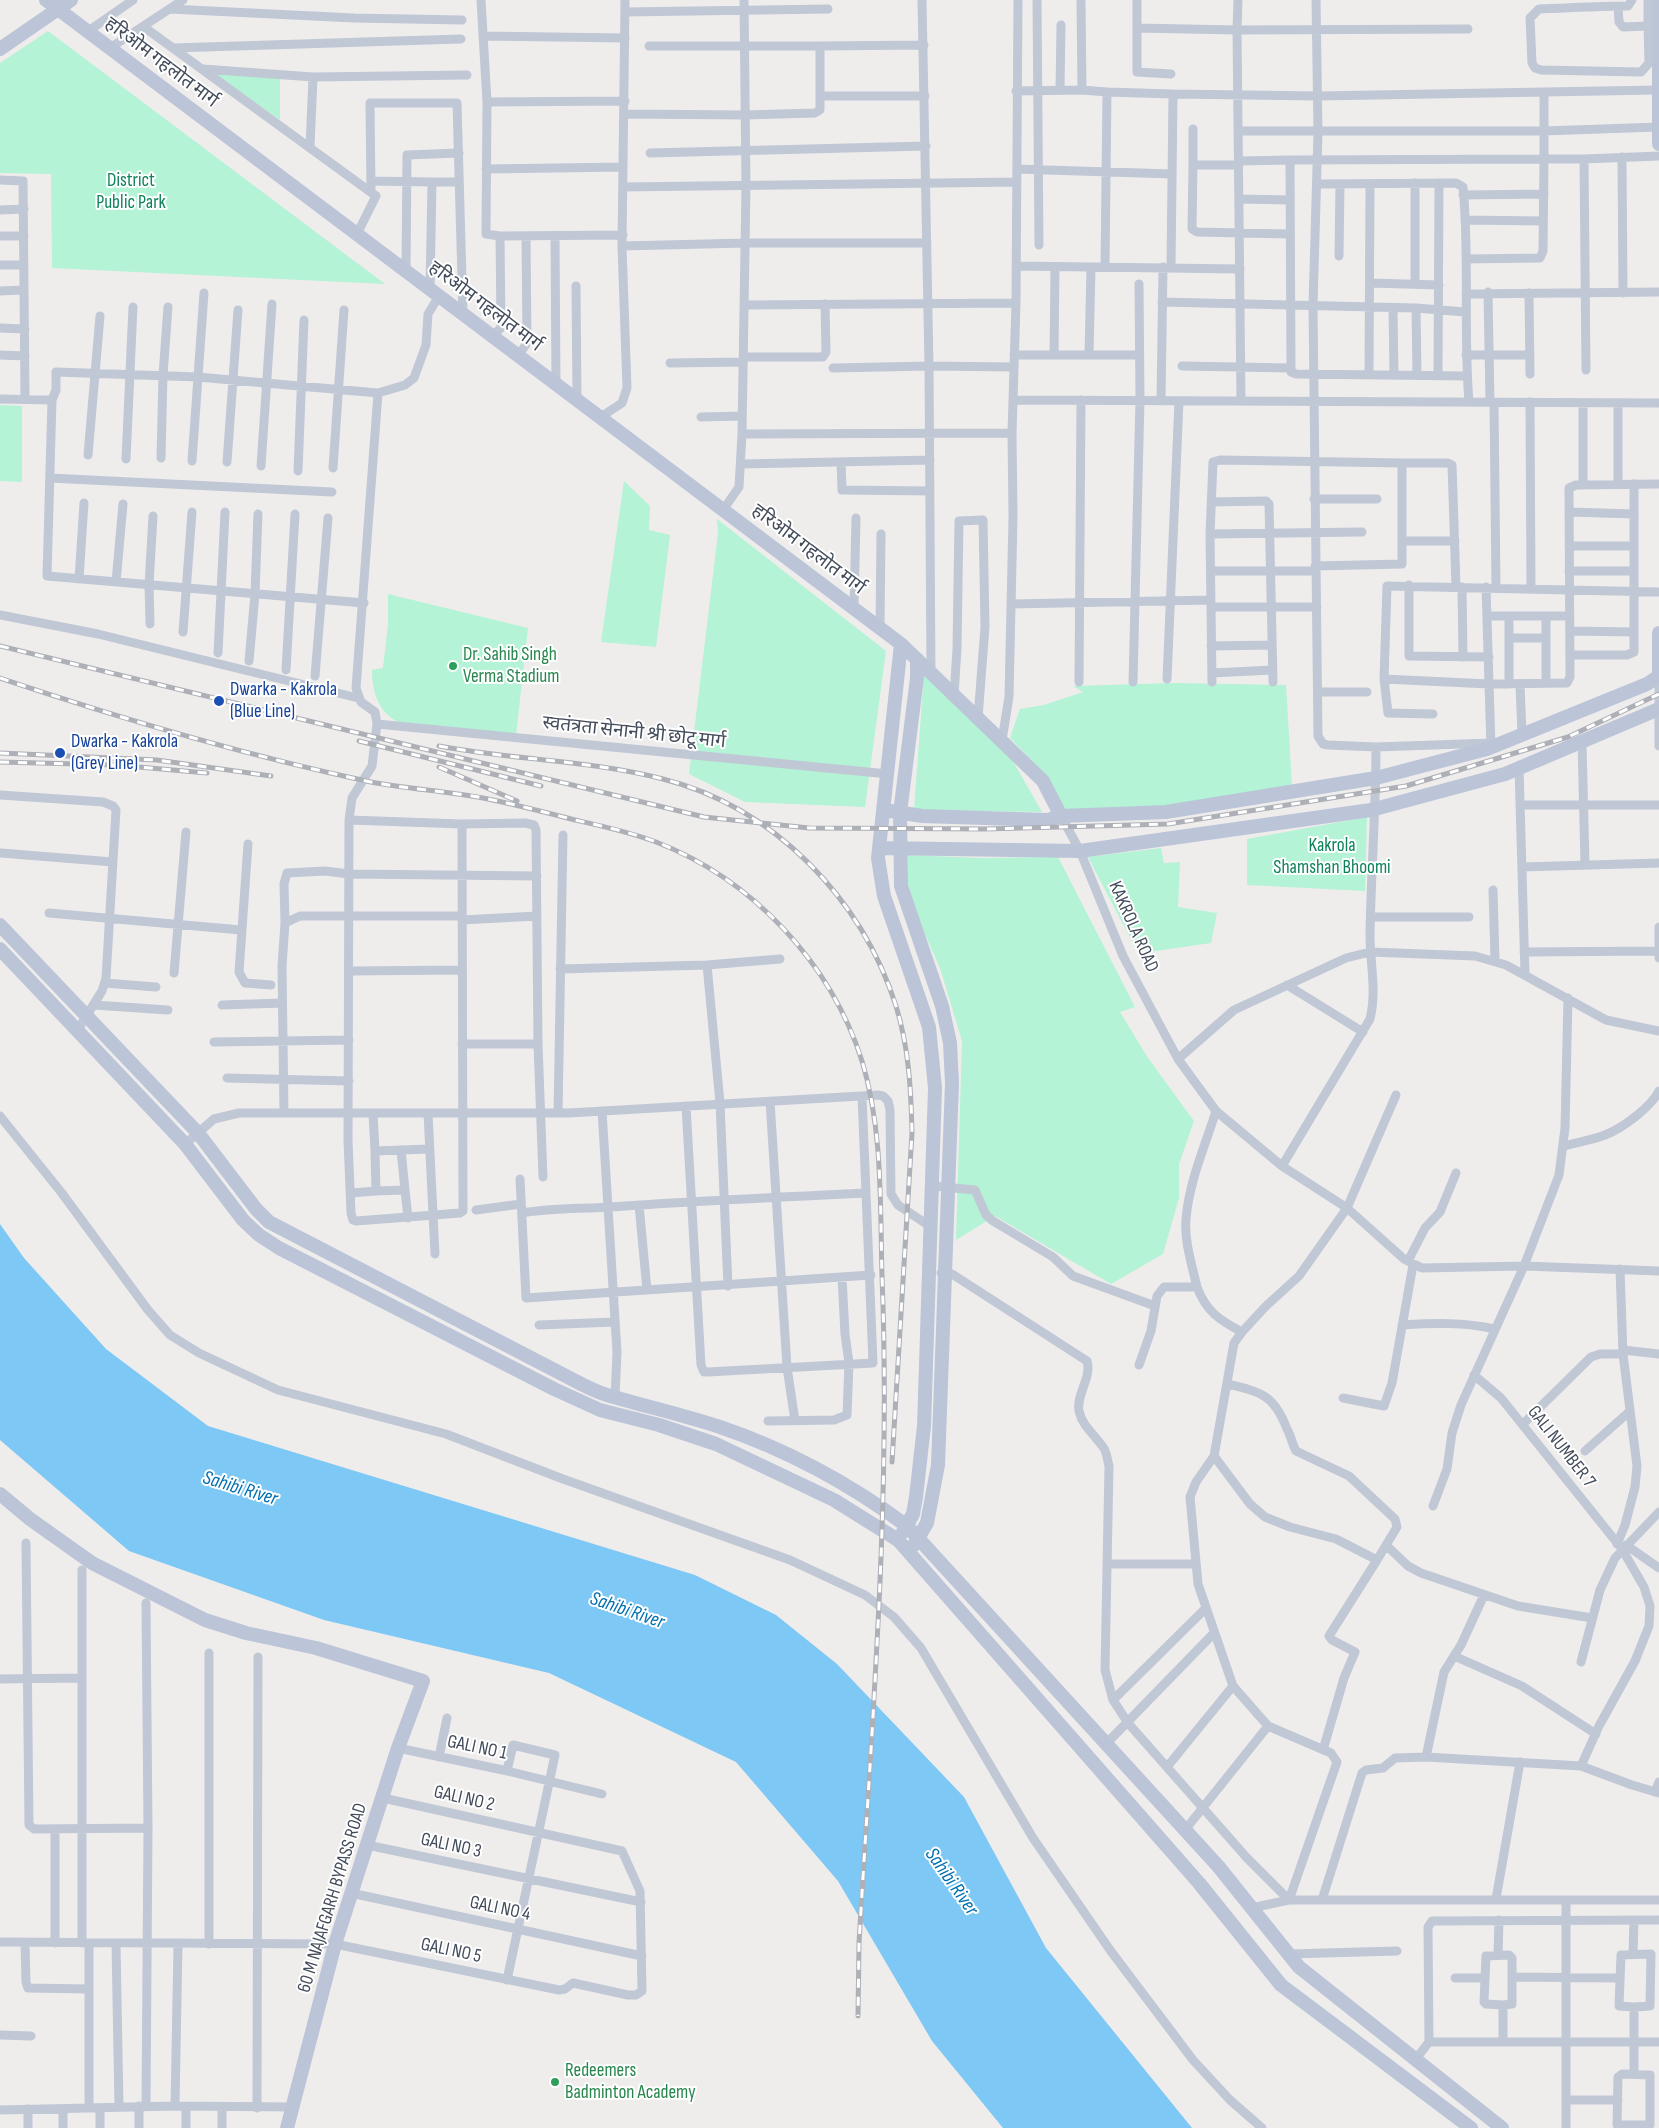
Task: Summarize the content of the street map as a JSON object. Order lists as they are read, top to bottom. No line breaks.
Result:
{"streets":{"street":["हरिओम गहलोत मार्ग","स्वतंत्रता सेनानी श्री छोटू मार्ग","KAKROLA ROAD","GALI NUMBER 7","GALI NO 1","GALI NO 2","GALI NO 3","60 M NAJAFGARH BYPASS ROAD","GALI NO 4","GALI NO 5"]},"crossings":[["हरिओम गहलोत मार्ग","KAKROLA ROAD"],["GALI NO 1","60 M NAJAFGARH BYPASS ROAD"],["GALI NO 2","GALI NO 3"],["GALI NO 2","60 M NAJAFGARH BYPASS ROAD"],["GALI NO 3","60 M NAJAFGARH BYPASS ROAD"],["60 M NAJAFGARH BYPASS ROAD","GALI NO 4"],["60 M NAJAFGARH BYPASS ROAD","GALI NO 5"],["GALI NO 4","GALI NO 5"]],"water":["Sahibi River"],"parks":["District Public Park","Kakrola Shamshan Bhoomi"],"places":["Dr. Sahib Singh Verma Stadium","Dwarka - Kakrola (Blue Line)","Dwarka - Kakrola (Grey Line)","Redeemers Badminton Academy"]}
